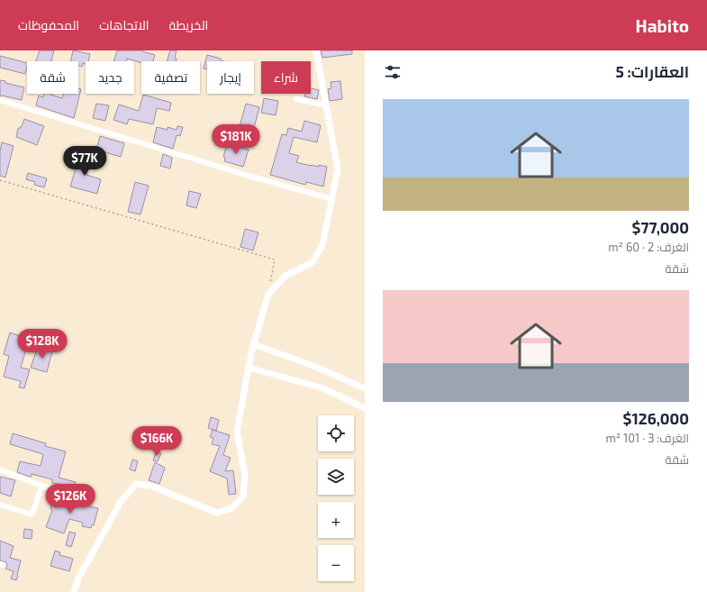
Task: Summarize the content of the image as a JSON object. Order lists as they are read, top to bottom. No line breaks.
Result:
{"page":{"header":"Habito","nav":["الخريطة","الاتجاهات","المحفوظات"],"heading":"العقارات: 5","chip":["شراء","إيجار","تصفية","جديد","شقة"],"list":[{"name":"$77,000","note":"الغرف: 2 · 60 m² · شقة"},{"name":"$126,000","note":"الغرف: 3 · 101 m² · شقة"}],"price":["$181K","$77K","$128K","$166K","$126K"],"map_buttons":["+","−"]}}
